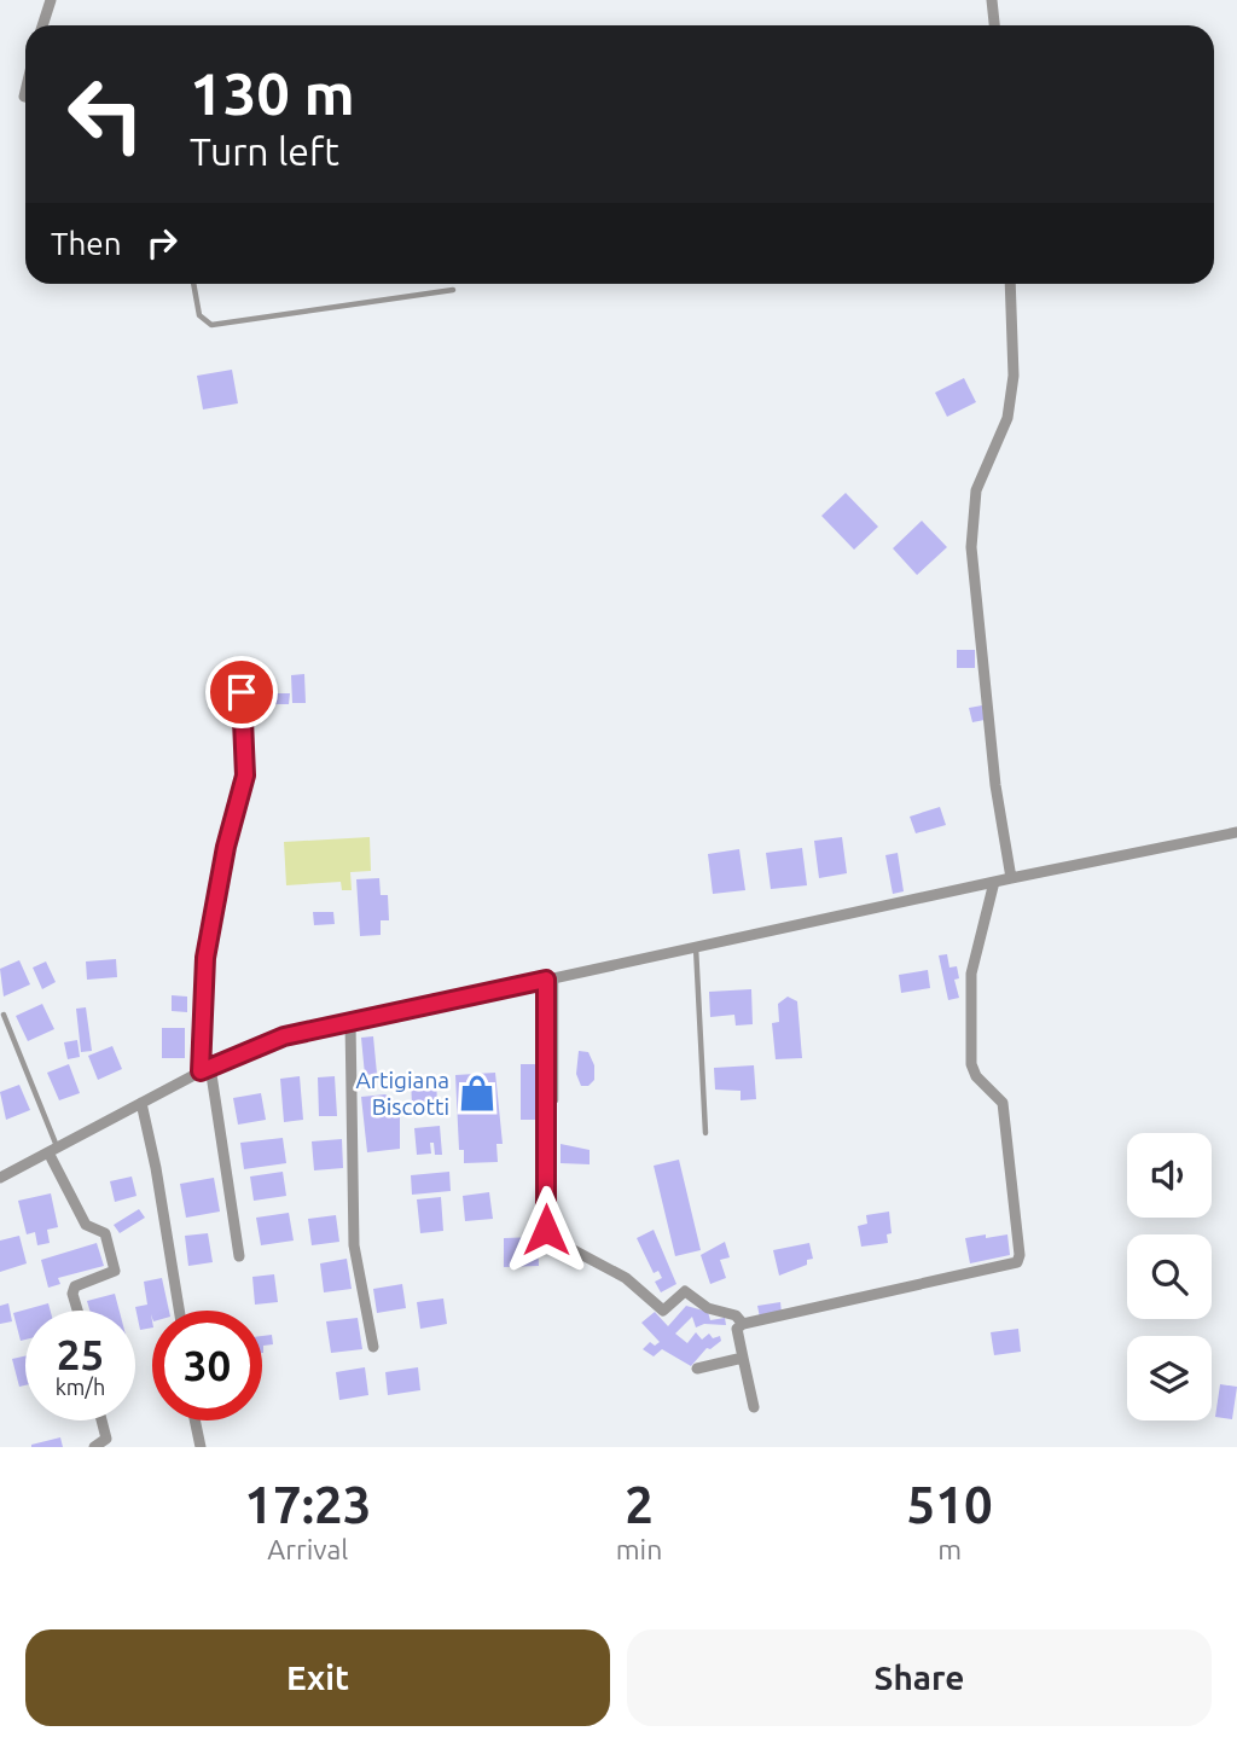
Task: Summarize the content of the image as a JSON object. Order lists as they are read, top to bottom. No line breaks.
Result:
{"places":{"shop":["Artigiana Biscotti"]},"page":{"turn":["130 m","Turn left"],"then":"Then","speed":"25 km/h","limit":"30","eta":["17:23","Arrival","2","min","510","m"],"buttons":["Exit","Share"]}}
